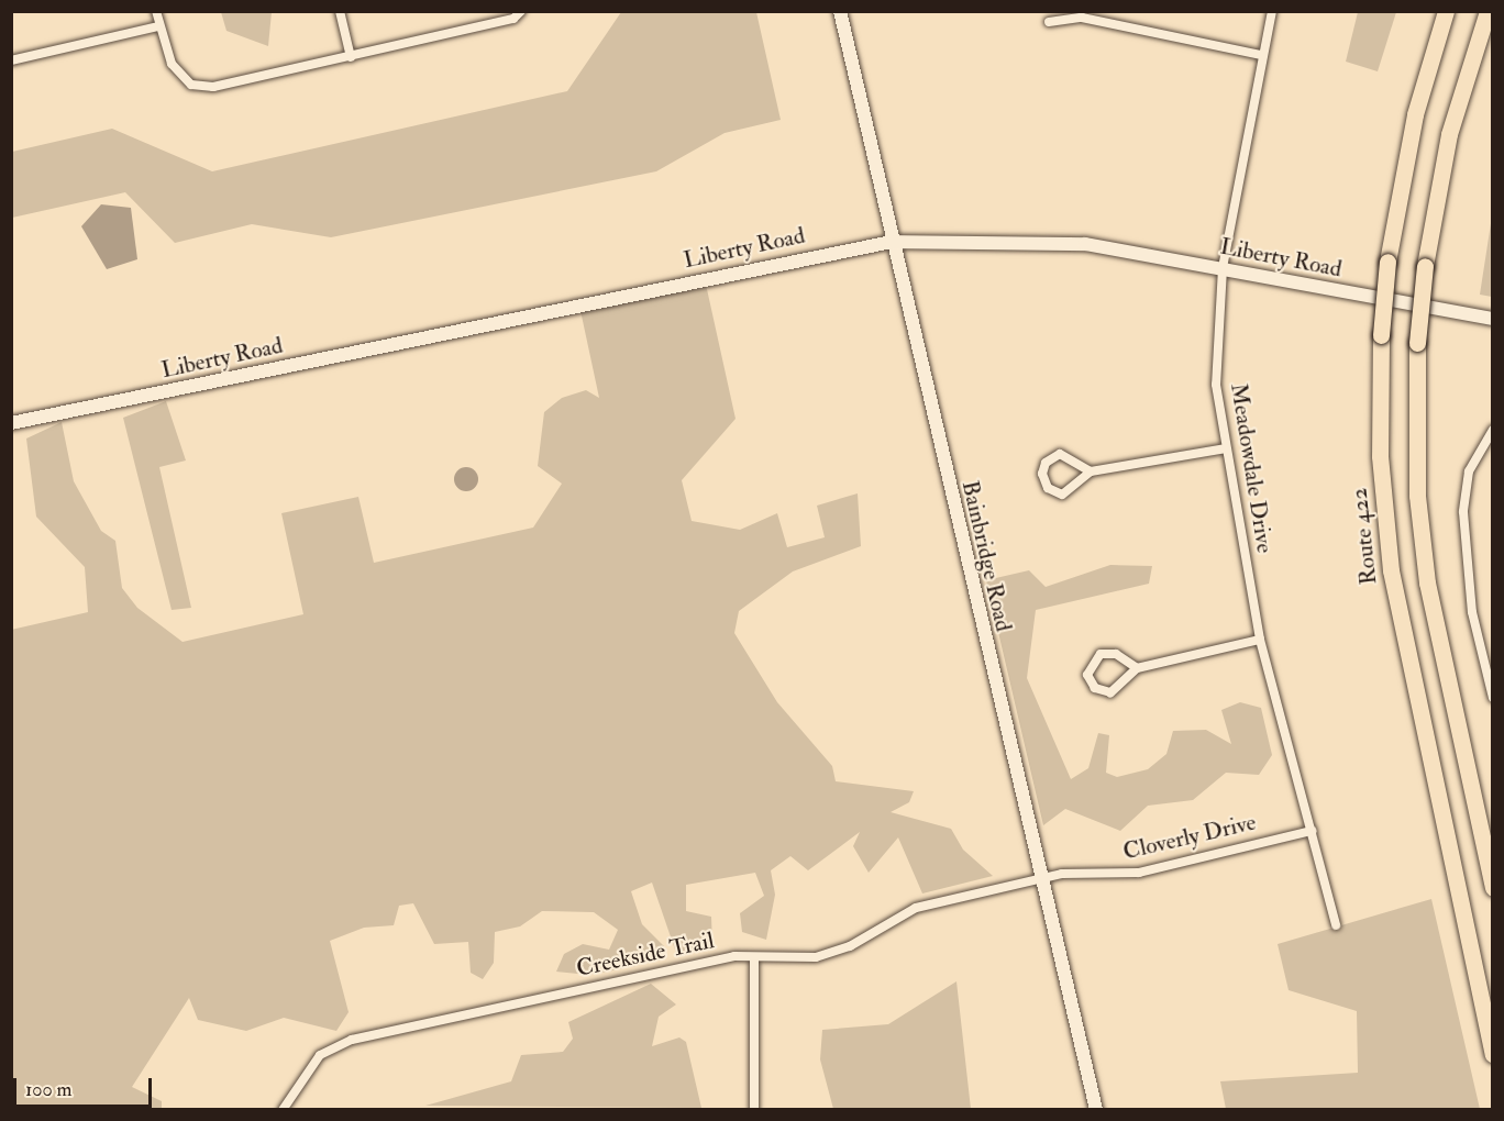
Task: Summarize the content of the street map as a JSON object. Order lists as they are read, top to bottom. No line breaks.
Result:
{"streets":{"highway":["Route 422"],"street":["Liberty Road","Meadowdale Drive","Bainbridge Road","Cloverly Drive","Creekside Trail"]},"crossings":[["Liberty Road","Meadowdale Drive"],["Liberty Road","Bainbridge Road"],["Meadowdale Drive","Cloverly Drive"],["Bainbridge Road","Cloverly Drive"],["Bainbridge Road","Creekside Trail"],["Cloverly Drive","Creekside Trail"]],"scale_bar":"100 m"}
